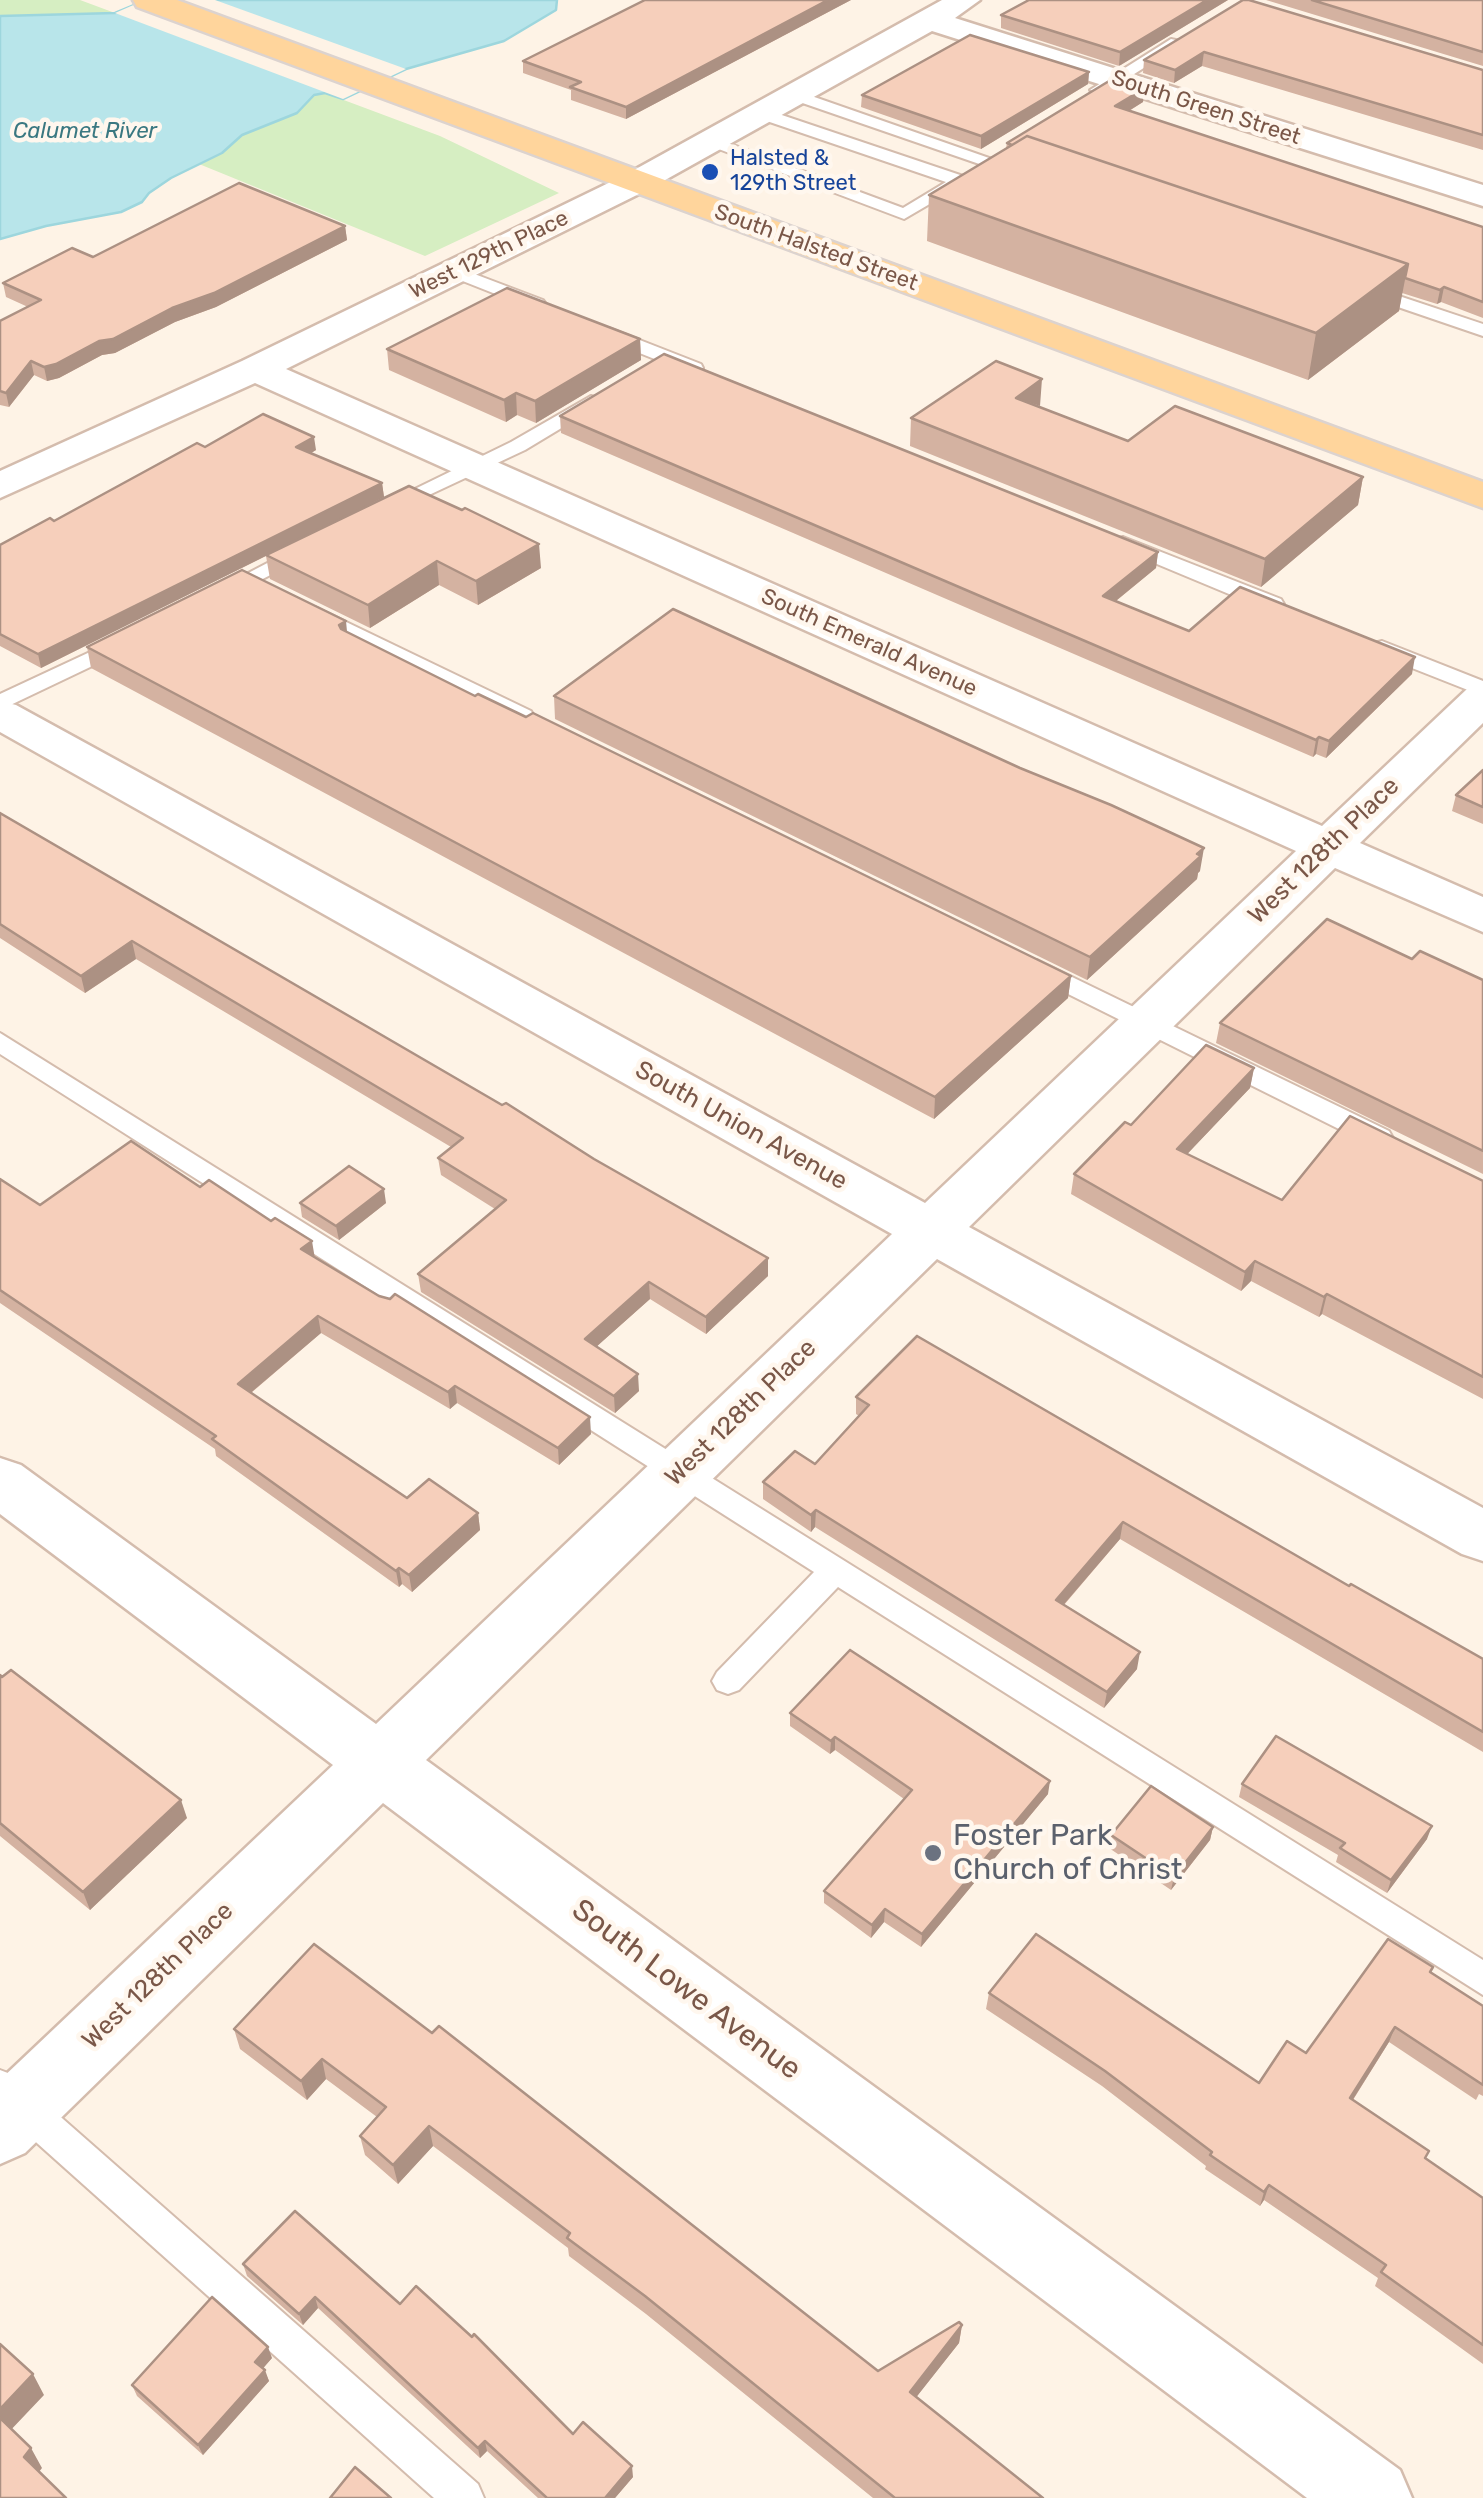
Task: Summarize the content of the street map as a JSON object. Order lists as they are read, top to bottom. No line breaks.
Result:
{"streets":{"main road":["South Halsted Street"],"street":["South Green Street","West 129th Place","South Emerald Avenue","West 128th Place","South Union Avenue","South Lowe Avenue"]},"crossings":[["South Green Street","West 129th Place"],["South Halsted Street","West 129th Place"],["West 129th Place","South Emerald Avenue"],["South Emerald Avenue","West 128th Place"],["West 128th Place","South Union Avenue"],["West 128th Place","South Lowe Avenue"]],"water":["Calumet River"],"places":["Halsted & 129th Street","Foster Park Church of Christ"]}
